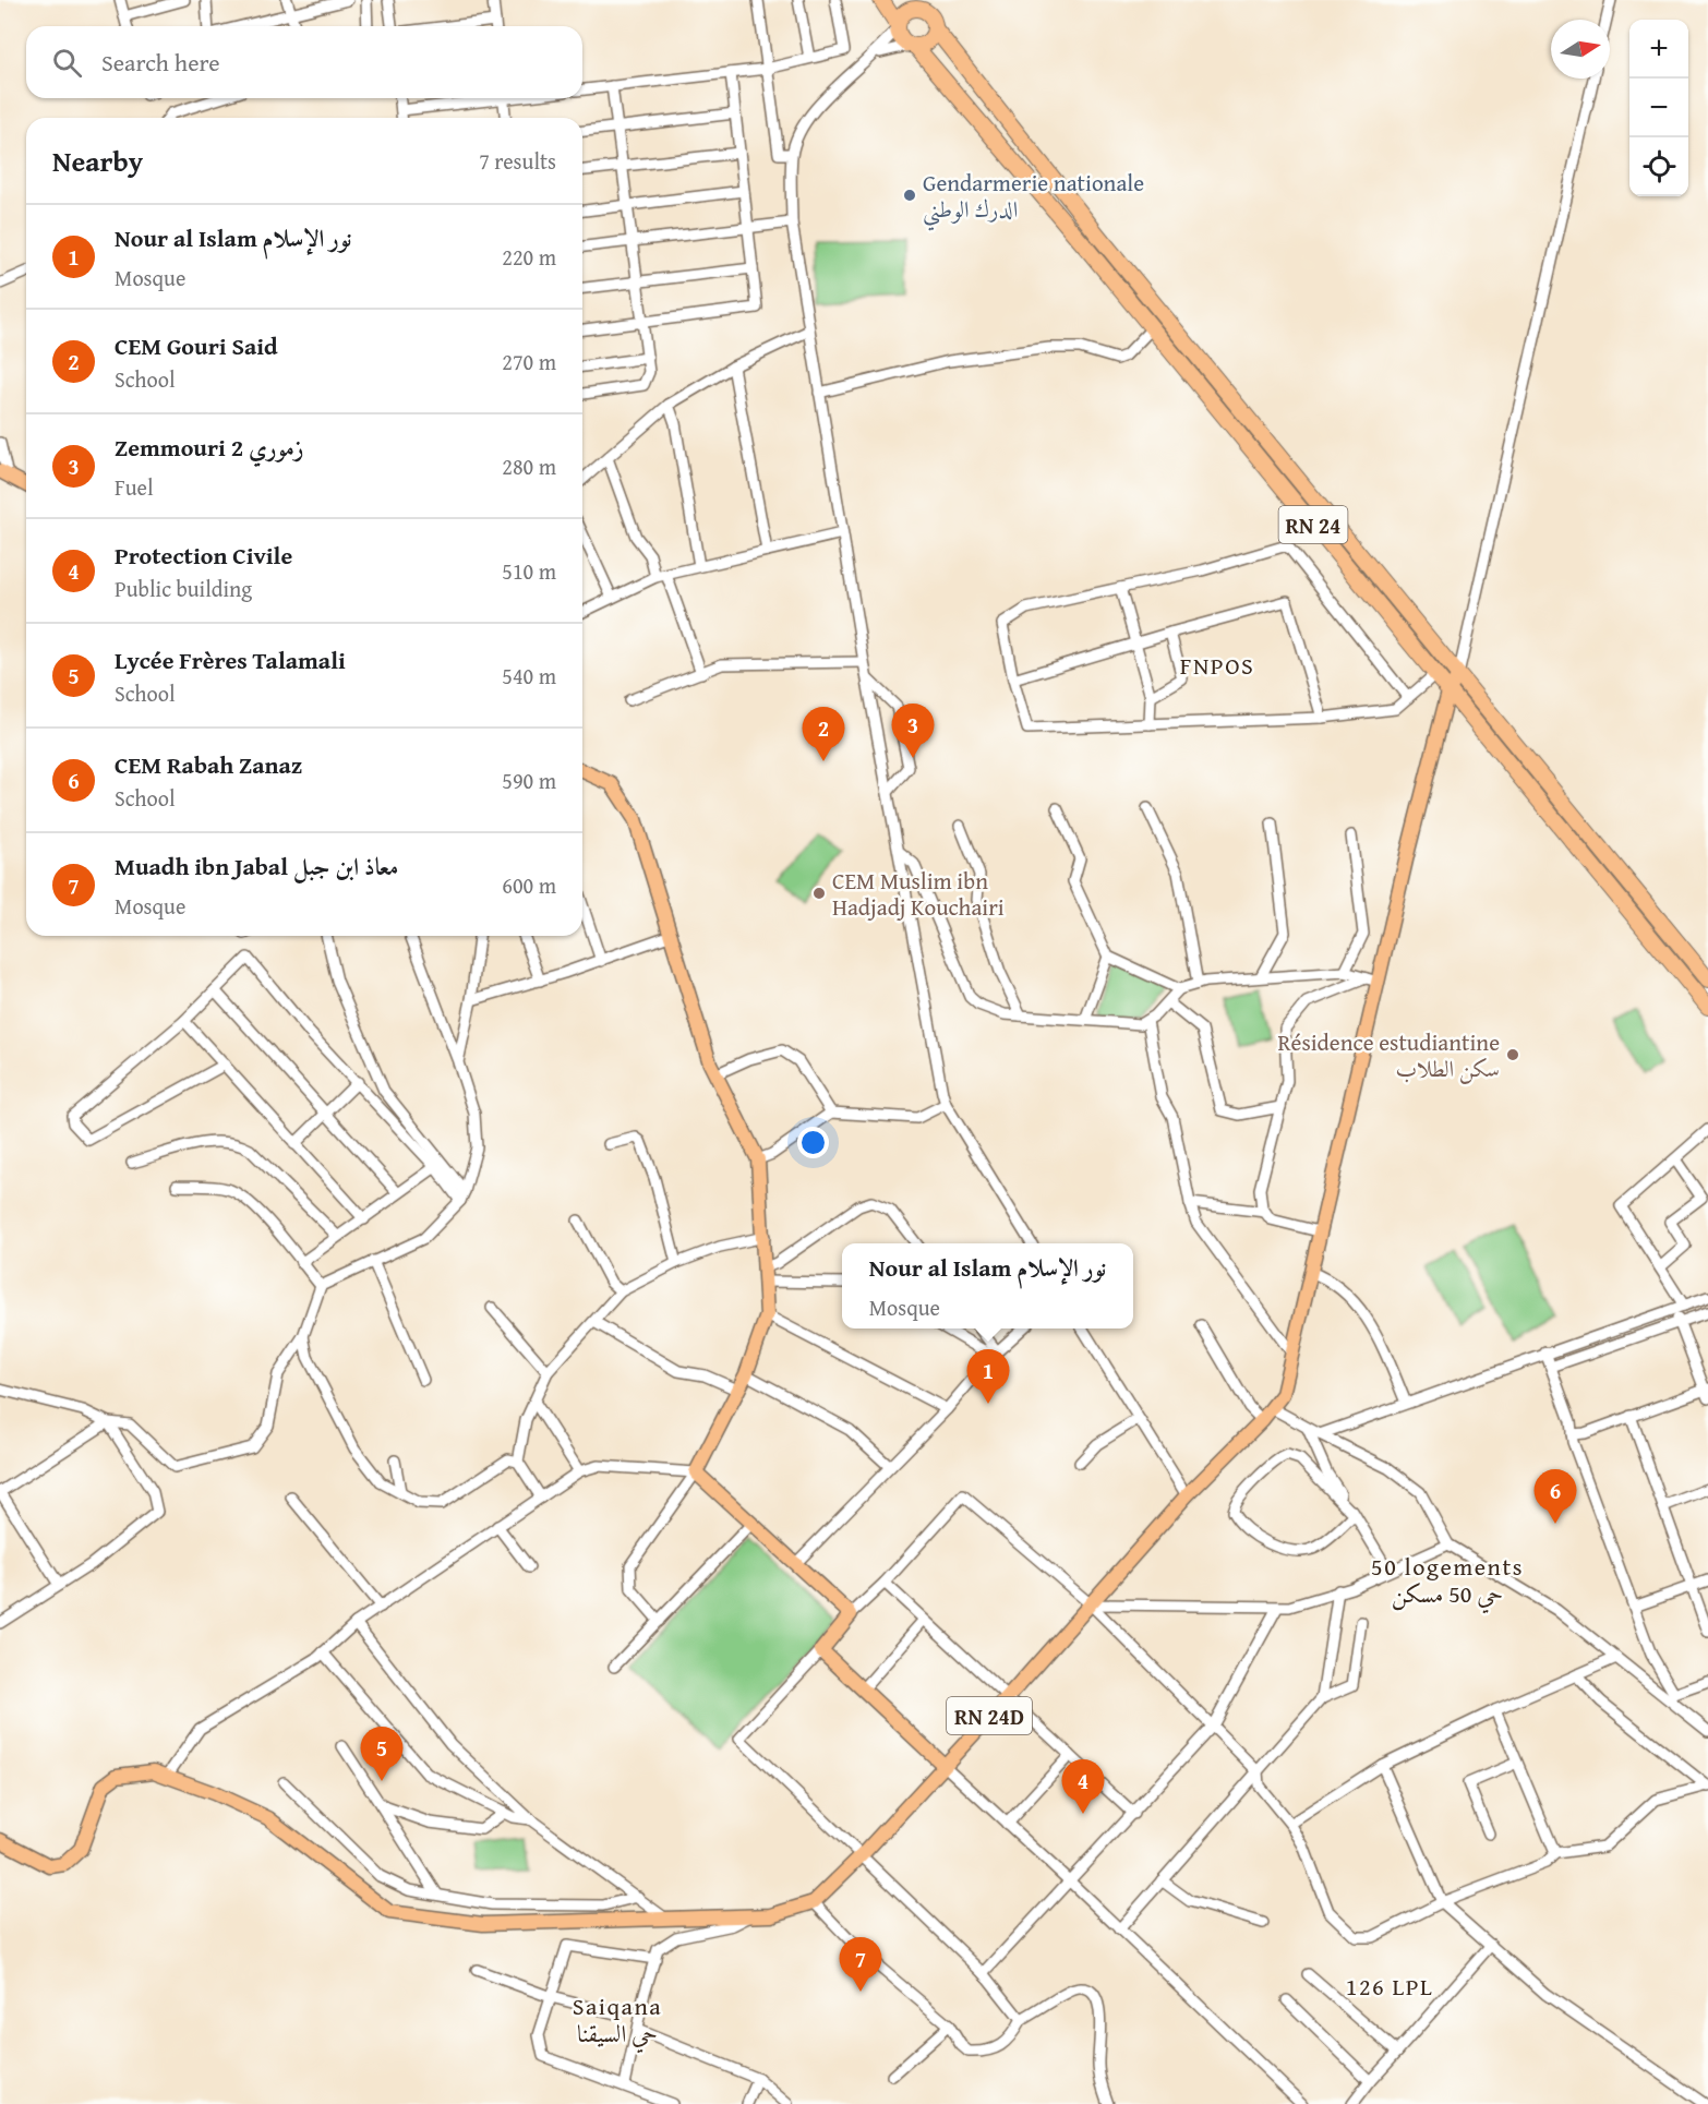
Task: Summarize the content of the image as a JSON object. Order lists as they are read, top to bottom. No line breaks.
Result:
{"streets":{"highway":["RN 24"],"main road":["RN 24D"]},"crossings":[["RN 24","RN 24D"]],"districts":["FNPOS","50 logements حي 50 مسكن","126 LPL","Saiqana حي السيقنا"],"places":["Gendarmerie nationale الدرك الوطني","CEM Muslim ibn Hadjadj Kouchairi","Résidence estudiantine سكن الطلاب"],"north":"right","page":{"map_buttons":["+","−"],"search":"Search here","heading":["Nearby","7 results"],"list":[{"mark":"1","name":"Nour al Islam نور الإسلام","note":"Mosque","value":"220 m"},{"mark":"2","name":"CEM Gouri Said","note":"School","value":"270 m"},{"mark":"3","name":"Zemmouri 2 زموري","note":"Fuel","value":"280 m"},{"mark":"4","name":"Protection Civile","note":"Public building","value":"510 m"},{"mark":"5","name":"Lycée Frères Talamali","note":"School","value":"540 m"},{"mark":"6","name":"CEM Rabah Zanaz","note":"School","value":"590 m"},{"mark":"7","name":"Muadh ibn Jabal معاذ ابن جبل","note":"Mosque","value":"600 m"}],"pins":["3","2","1","6","5","4","7"],"popup":["Nour al Islam نور الإسلام","Mosque"]}}
